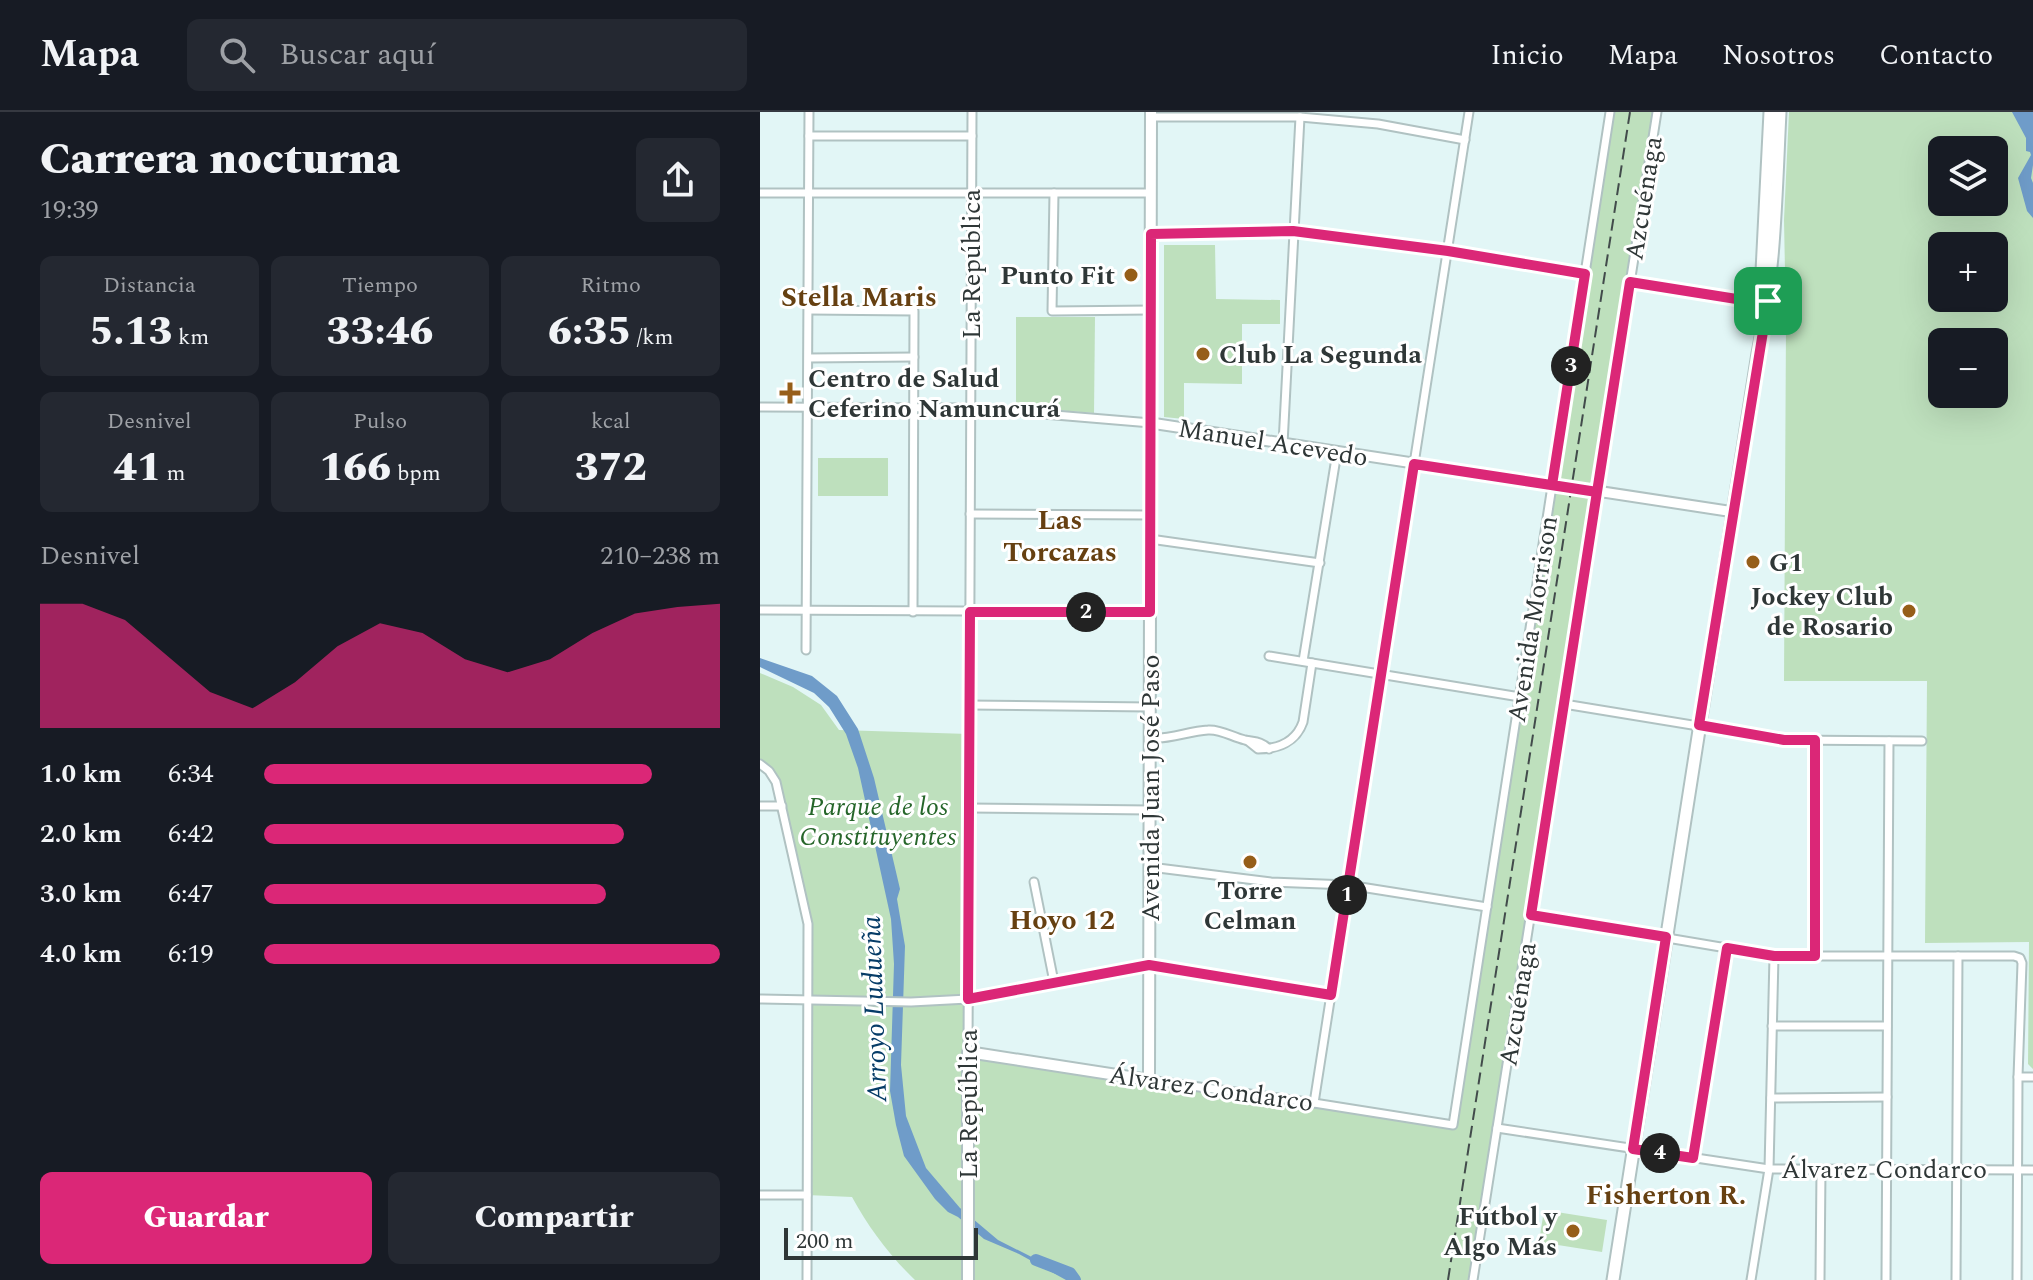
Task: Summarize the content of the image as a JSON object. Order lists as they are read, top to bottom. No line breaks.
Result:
{"streets":{"main road":["La República","Avenida Juan José Paso","Álvarez Condarco"],"street":["Azcuénaga","Manuel Acevedo","Avenida Morrison"]},"crossings":[["Azcuénaga","Manuel Acevedo"],["Azcuénaga","Álvarez Condarco"],["La República","Manuel Acevedo"],["La República","Álvarez Condarco"],["Manuel Acevedo","Avenida Morrison"],["Manuel Acevedo","Avenida Juan José Paso"],["Avenida Morrison","Álvarez Condarco"],["Avenida Juan José Paso","Álvarez Condarco"]],"districts":["Stella Maris","Las Torcazas","Hoyo 12","Fisherton R."],"water":["Arroyo Ludueña"],"parks":["Parque de los Constituyentes"],"places":{"other":["Punto Fit","Club La Segunda","G1","Jockey Club de Rosario","Torre Celman","Fútbol y Algo Más"],"health":["Centro de Salud Ceferino Namuncurá"]},"scale_bar":"200 m","page":{"header":"Mapa","search":"Buscar aquí","nav":["Inicio","Mapa","Nosotros","Contacto"],"heading":["Carrera nocturna","19:39"],"map_buttons":["+","−"],"stats":[["Distancia","5.13 km"],["Tiempo","33:46"],["Ritmo","6:35 /km"],["Desnivel","41 m"],["Pulso","166 bpm"],["kcal","372"]],"pins":["3","2","1","4"],"chart":["Desnivel","210–238 m"],"list":[{"name":"1.0 km","note":"6:34"},{"name":"2.0 km","note":"6:42"},{"name":"3.0 km","note":"6:47"},{"name":"4.0 km","note":"6:19"}],"buttons":["Guardar","Compartir"],"scale":"200 m"}}
